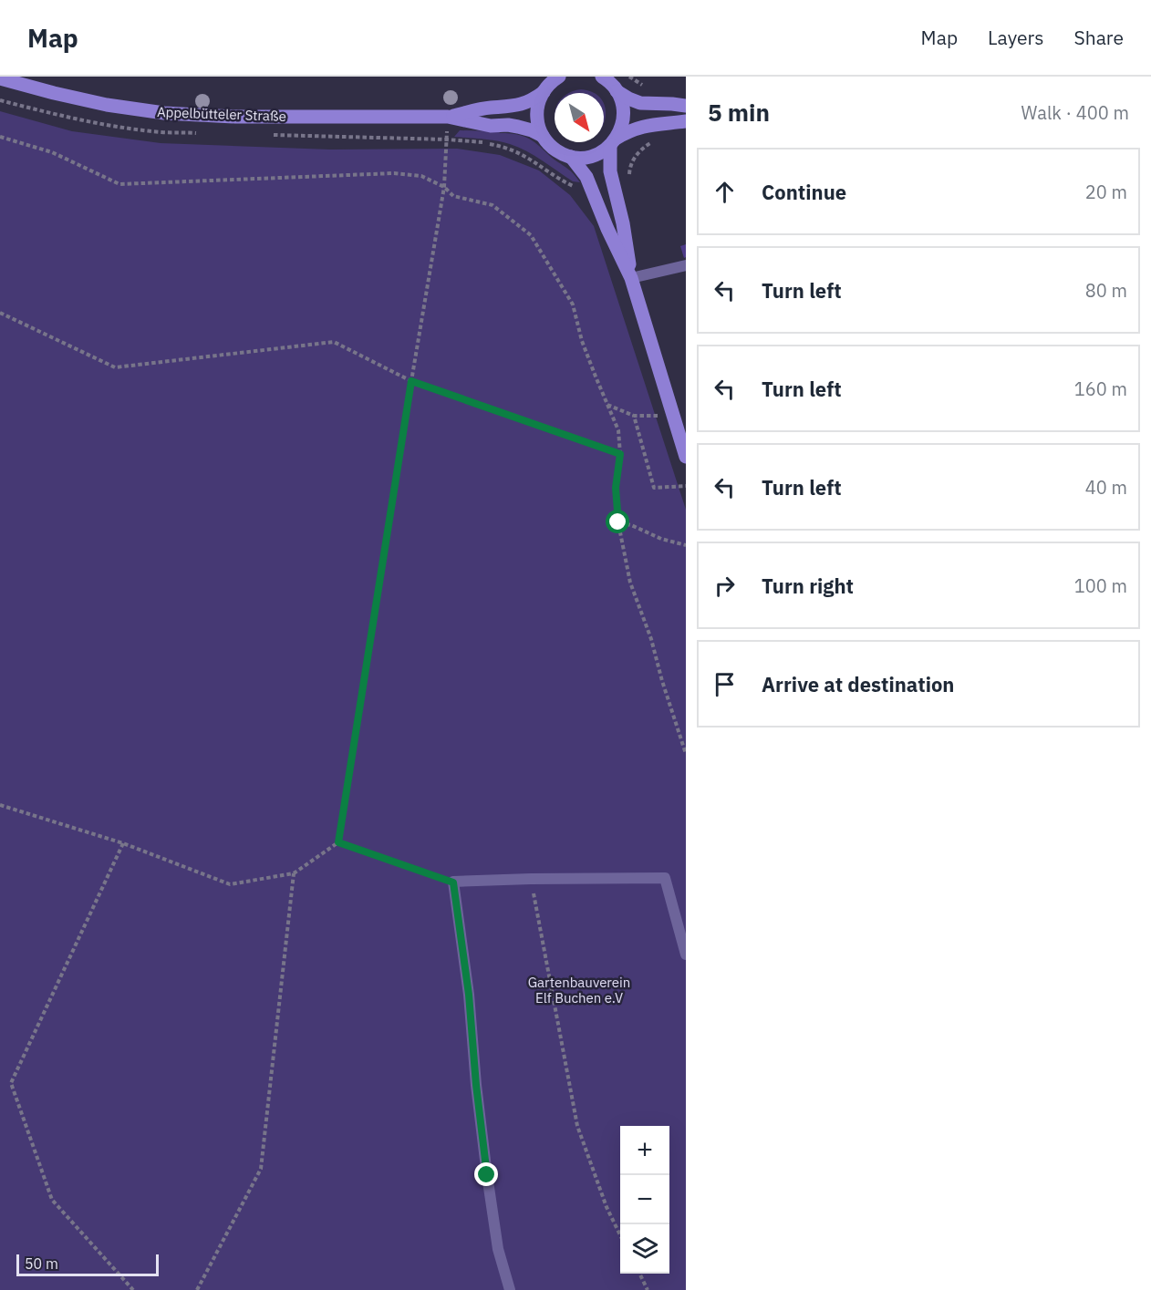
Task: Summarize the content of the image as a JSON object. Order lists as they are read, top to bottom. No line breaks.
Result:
{"streets":{"main road":["Appelbütteler Straße"]},"parks":["Gartenbauverein Elf Buchen e.V"],"scale_bar":"50 m","north":"bottom right","page":{"header":"Map","nav":["Map","Layers","Share"],"heading":["5 min","Walk · 400 m"],"list":[["Continue","20 m"],["Turn left","80 m"],["Turn left","160 m"],["Turn left","40 m"],["Turn right","100 m"],"Arrive at destination"],"map_buttons":["+","−"],"scale":"50 m"}}
